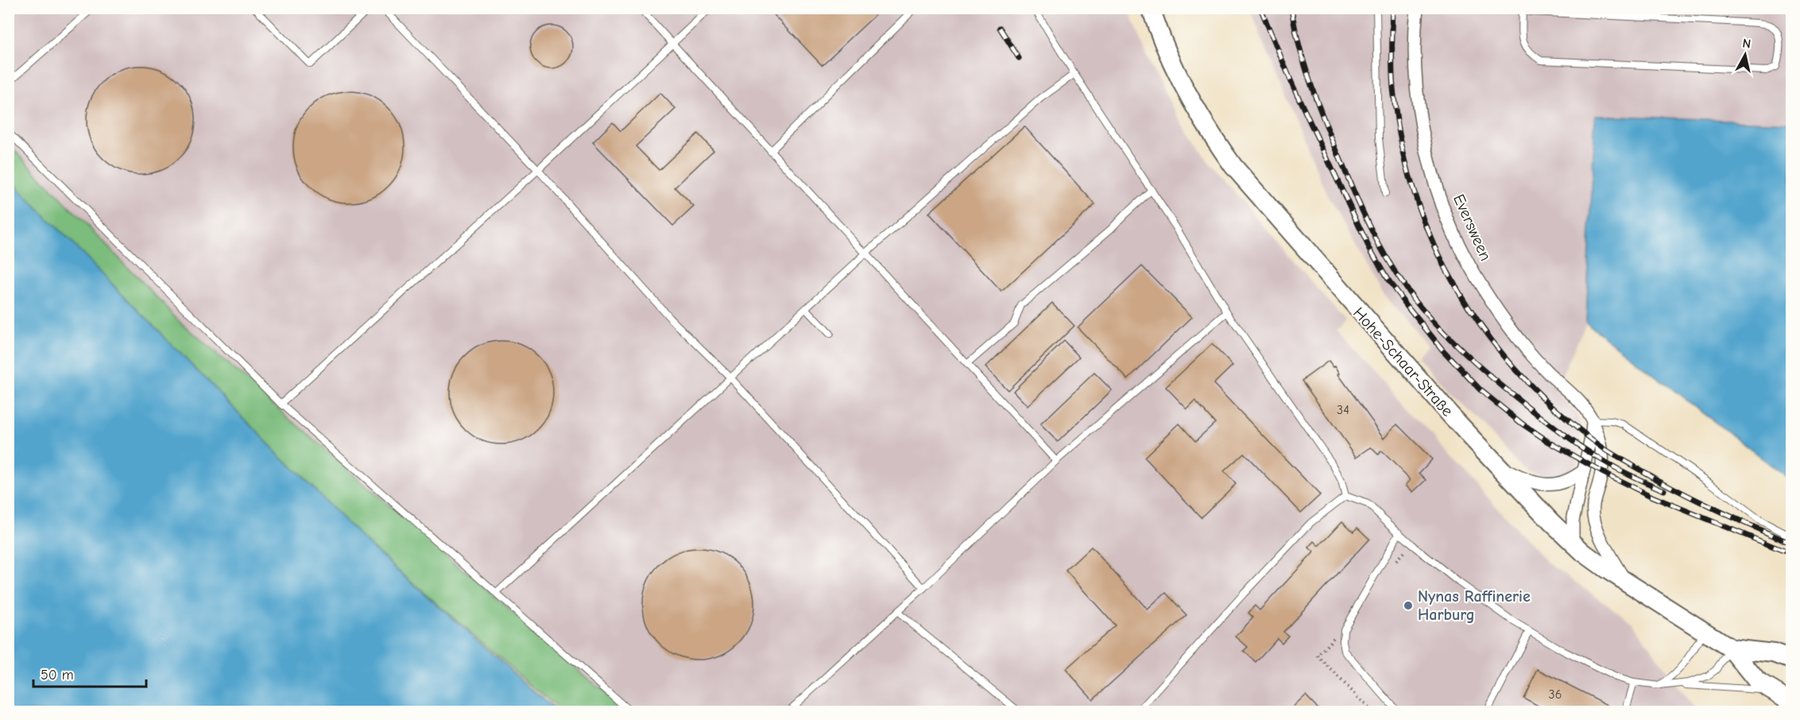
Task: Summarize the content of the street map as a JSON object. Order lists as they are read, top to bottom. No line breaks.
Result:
{"streets":{"main road":["Hohe-Schaar-Straße"],"street":["Eversween"]},"crossings":[["Eversween","Hohe-Schaar-Straße"]],"places":["Nynas Raffinerie Harburg"],"house_numbers":["34","36"],"scale_bar":"50 m","north":"top"}
